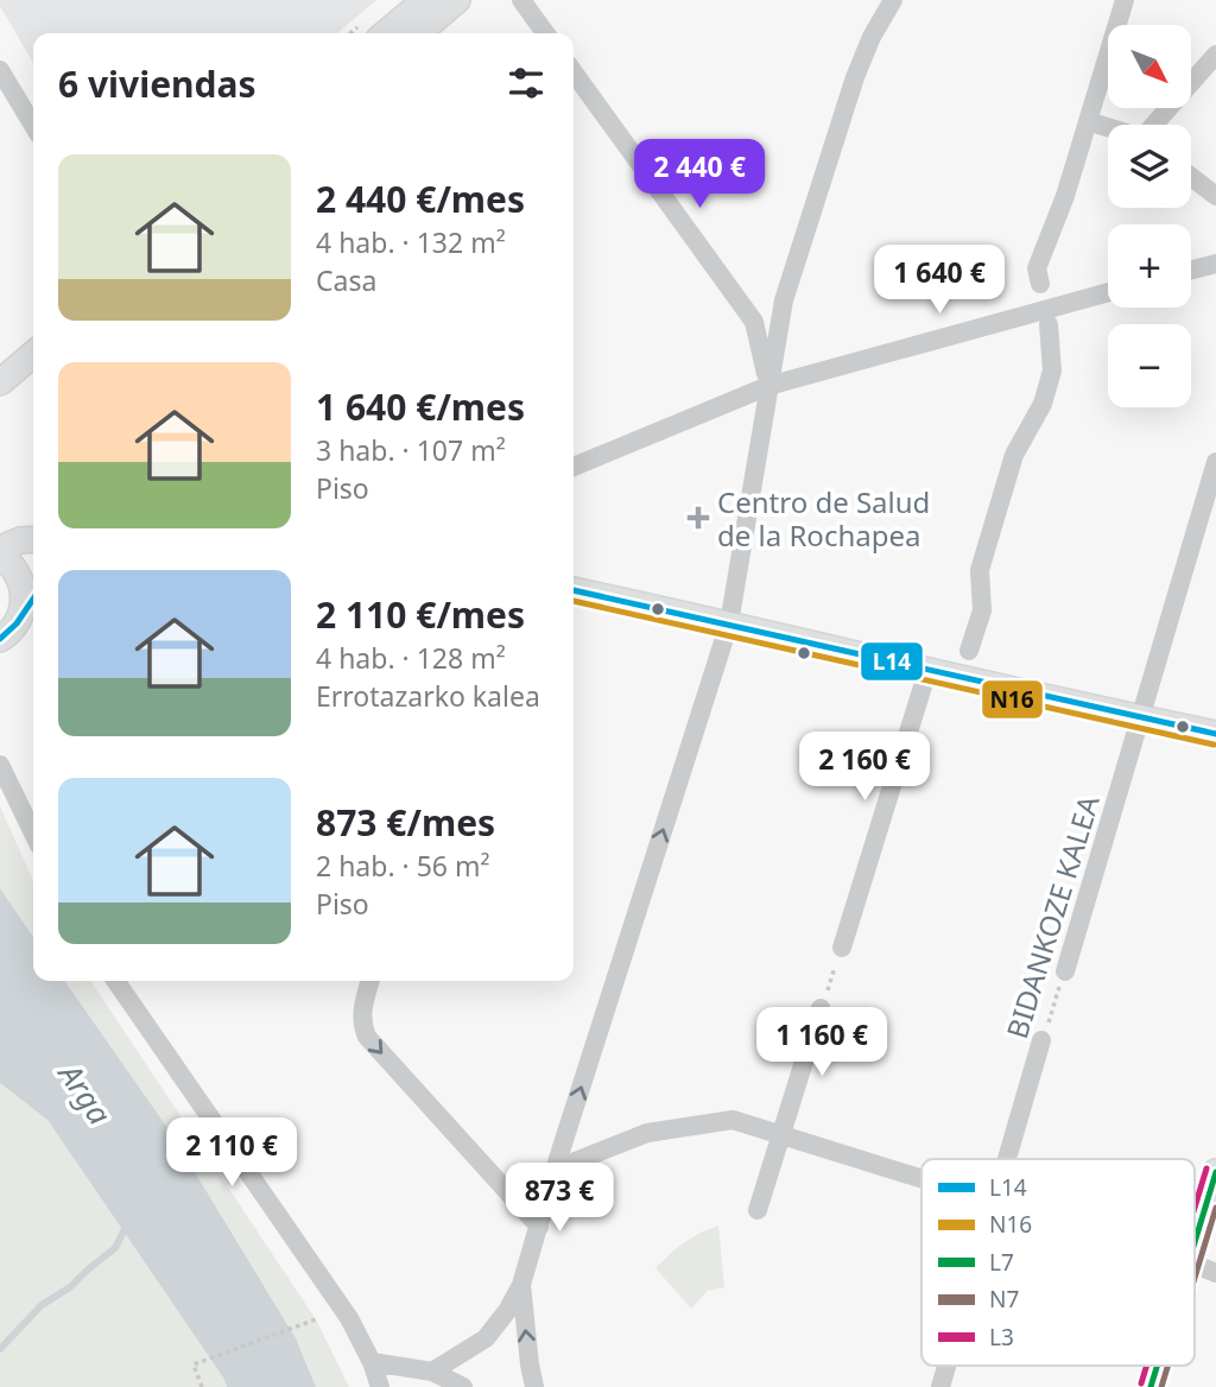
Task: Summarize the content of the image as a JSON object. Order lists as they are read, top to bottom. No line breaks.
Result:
{"streets":{"street":["BIDANKOZE KALEA"]},"water":["Arga"],"places":{"health":["Centro de Salud de la Rochapea"]},"lines":["transit line L14","transit line N16","transit line L3","transit line L7","transit line N7"],"legend":["L14","N16","L7","N7","L3"],"north":"bottom right","page":{"map_buttons":["+","−"],"heading":"6 viviendas","list":[{"name":"2 440 €/mes","note":"4 hab. · 132 m² · Casa"},{"name":"1 640 €/mes","note":"3 hab. · 107 m² · Piso"},{"name":"2 110 €/mes","note":"4 hab. · 128 m² · Errotazarko kalea"},{"name":"873 €/mes","note":"2 hab. · 56 m² · Piso"}],"price":["2 440 €","1 640 €","2 160 €","1 160 €","2 110 €","873 €"]}}
